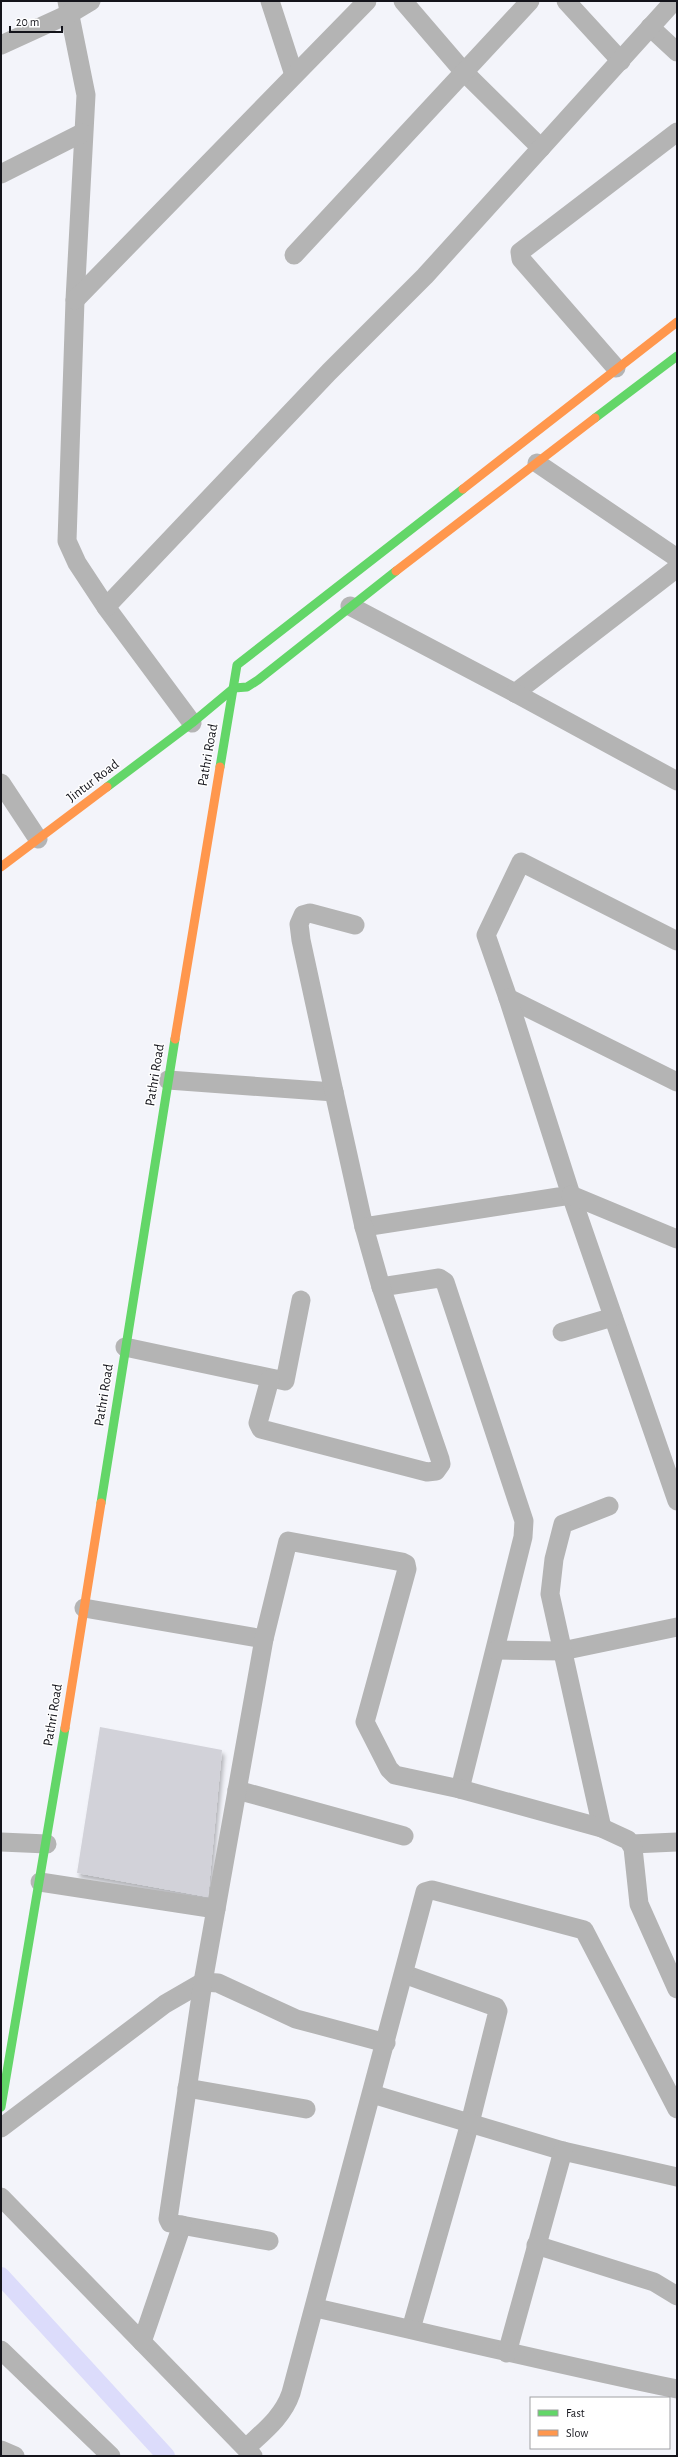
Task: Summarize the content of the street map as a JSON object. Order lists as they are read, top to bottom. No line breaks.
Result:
{"streets":{"highway":["Pathri Road","Jintur Road"]},"crossings":[["Pathri Road","Jintur Road"]],"legend":["Fast","Slow"],"scale_bar":"20 m"}
